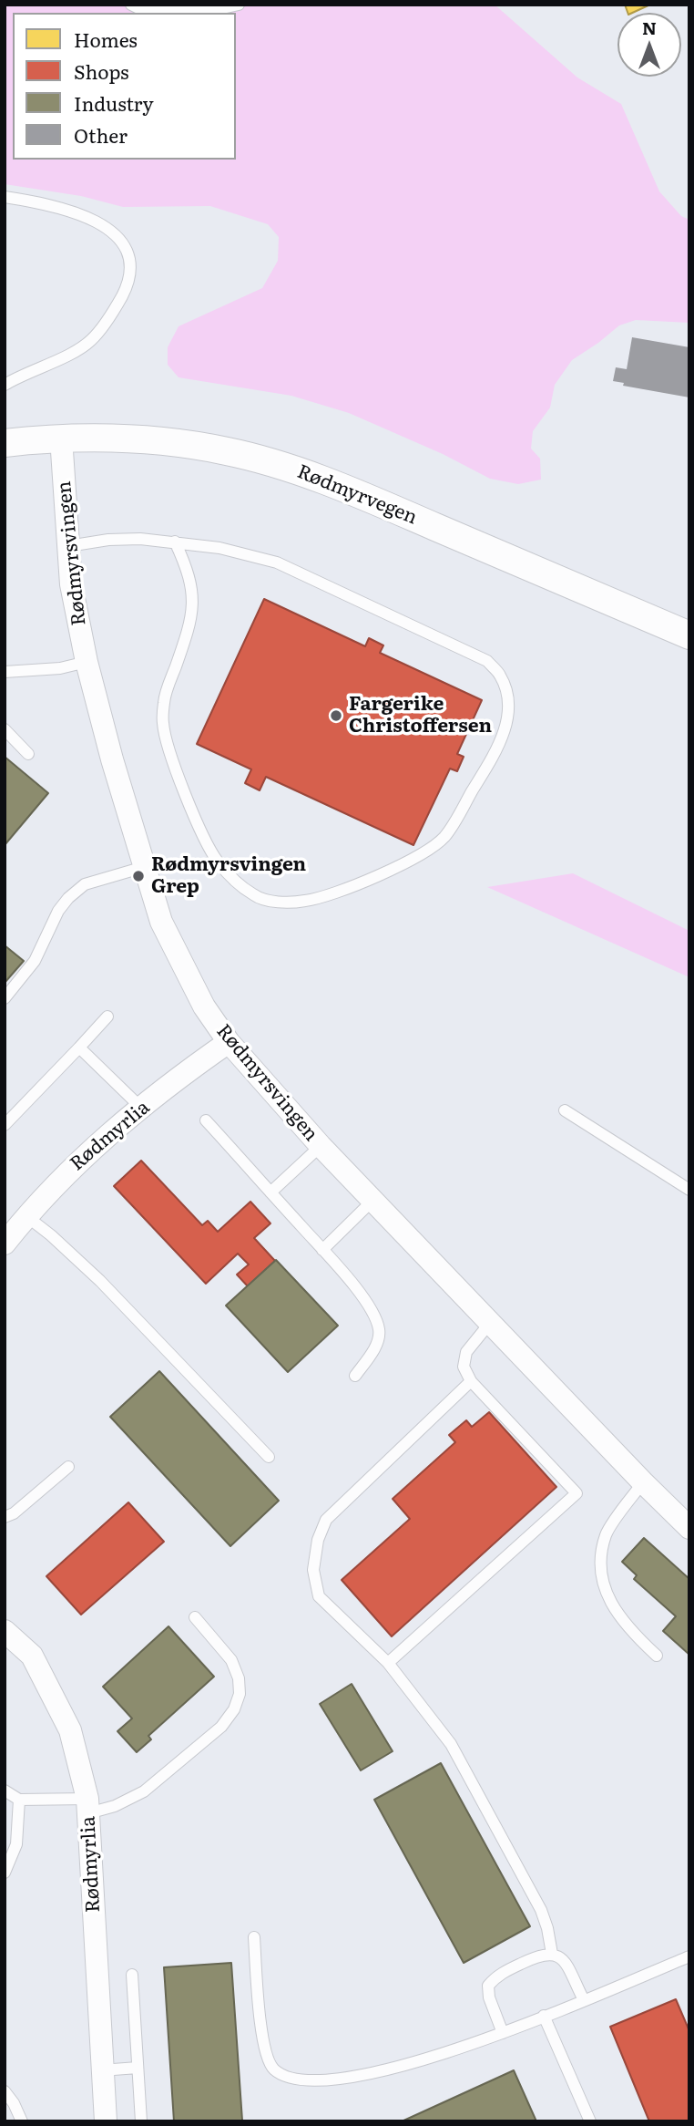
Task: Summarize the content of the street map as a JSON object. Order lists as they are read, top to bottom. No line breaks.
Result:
{"streets":{"street":["Rødmyrvegen","Rødmyrsvingen","Rødmyrlia"]},"crossings":[["Rødmyrvegen","Rødmyrsvingen"],["Rødmyrsvingen","Rødmyrlia"]],"places":["Fargerike Christoffersen","Rødmyrsvingen Grep"],"legend":["Homes","Shops","Industry","Other"],"north":"top"}
